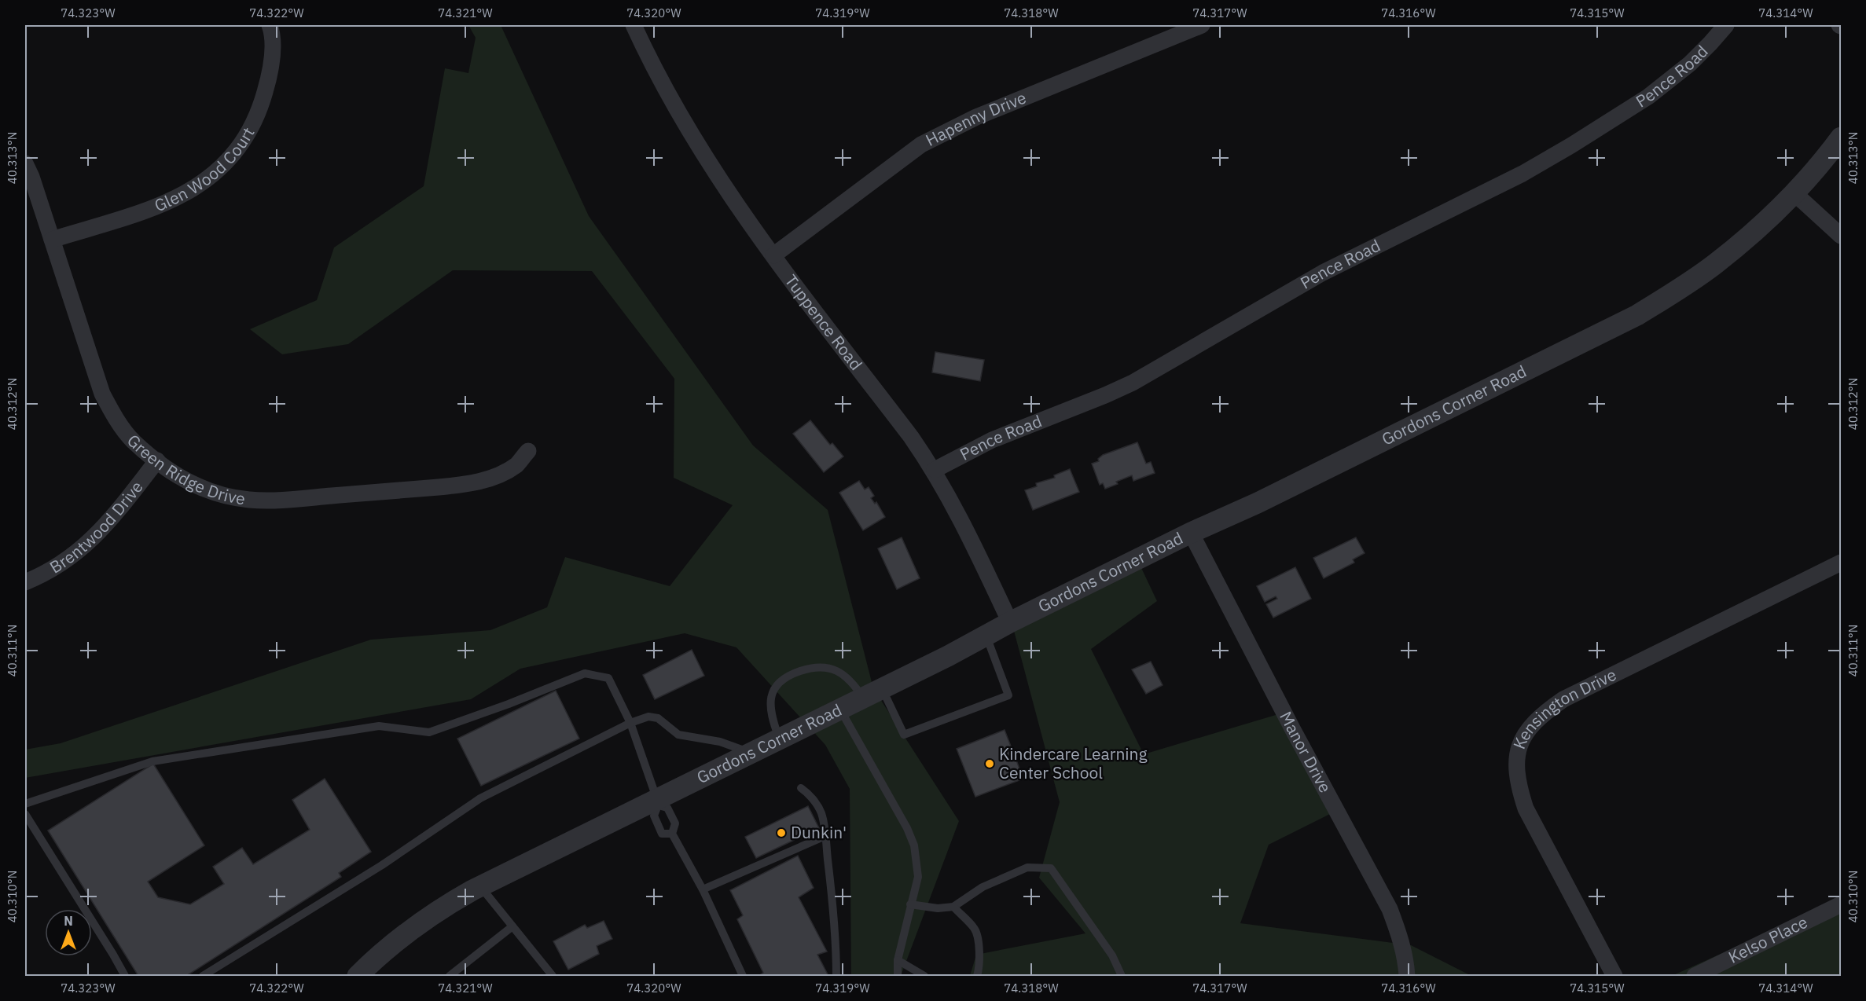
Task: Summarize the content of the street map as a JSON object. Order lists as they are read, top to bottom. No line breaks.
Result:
{"streets":{"street":["Pence Road","Hapenny Drive","Glen Wood Court","Tuppence Road","Gordons Corner Road","Green Ridge Drive","Brentwood Drive","Kensington Drive","Manor Drive","Kelso Place"]},"crossings":[["Pence Road","Tuppence Road"],["Hapenny Drive","Tuppence Road"],["Glen Wood Court","Green Ridge Drive"],["Tuppence Road","Gordons Corner Road"],["Gordons Corner Road","Manor Drive"],["Green Ridge Drive","Brentwood Drive"]],"places":["Kindercare Learning Center School","Dunkin'"],"north":"top","coordinates":["74.323°W","74.322°W","74.321°W","74.320°W","74.319°W","74.318°W","74.317°W","74.316°W","74.315°W","74.314°W","40.313°N","40.312°N","40.311°N","40.310°N"]}
